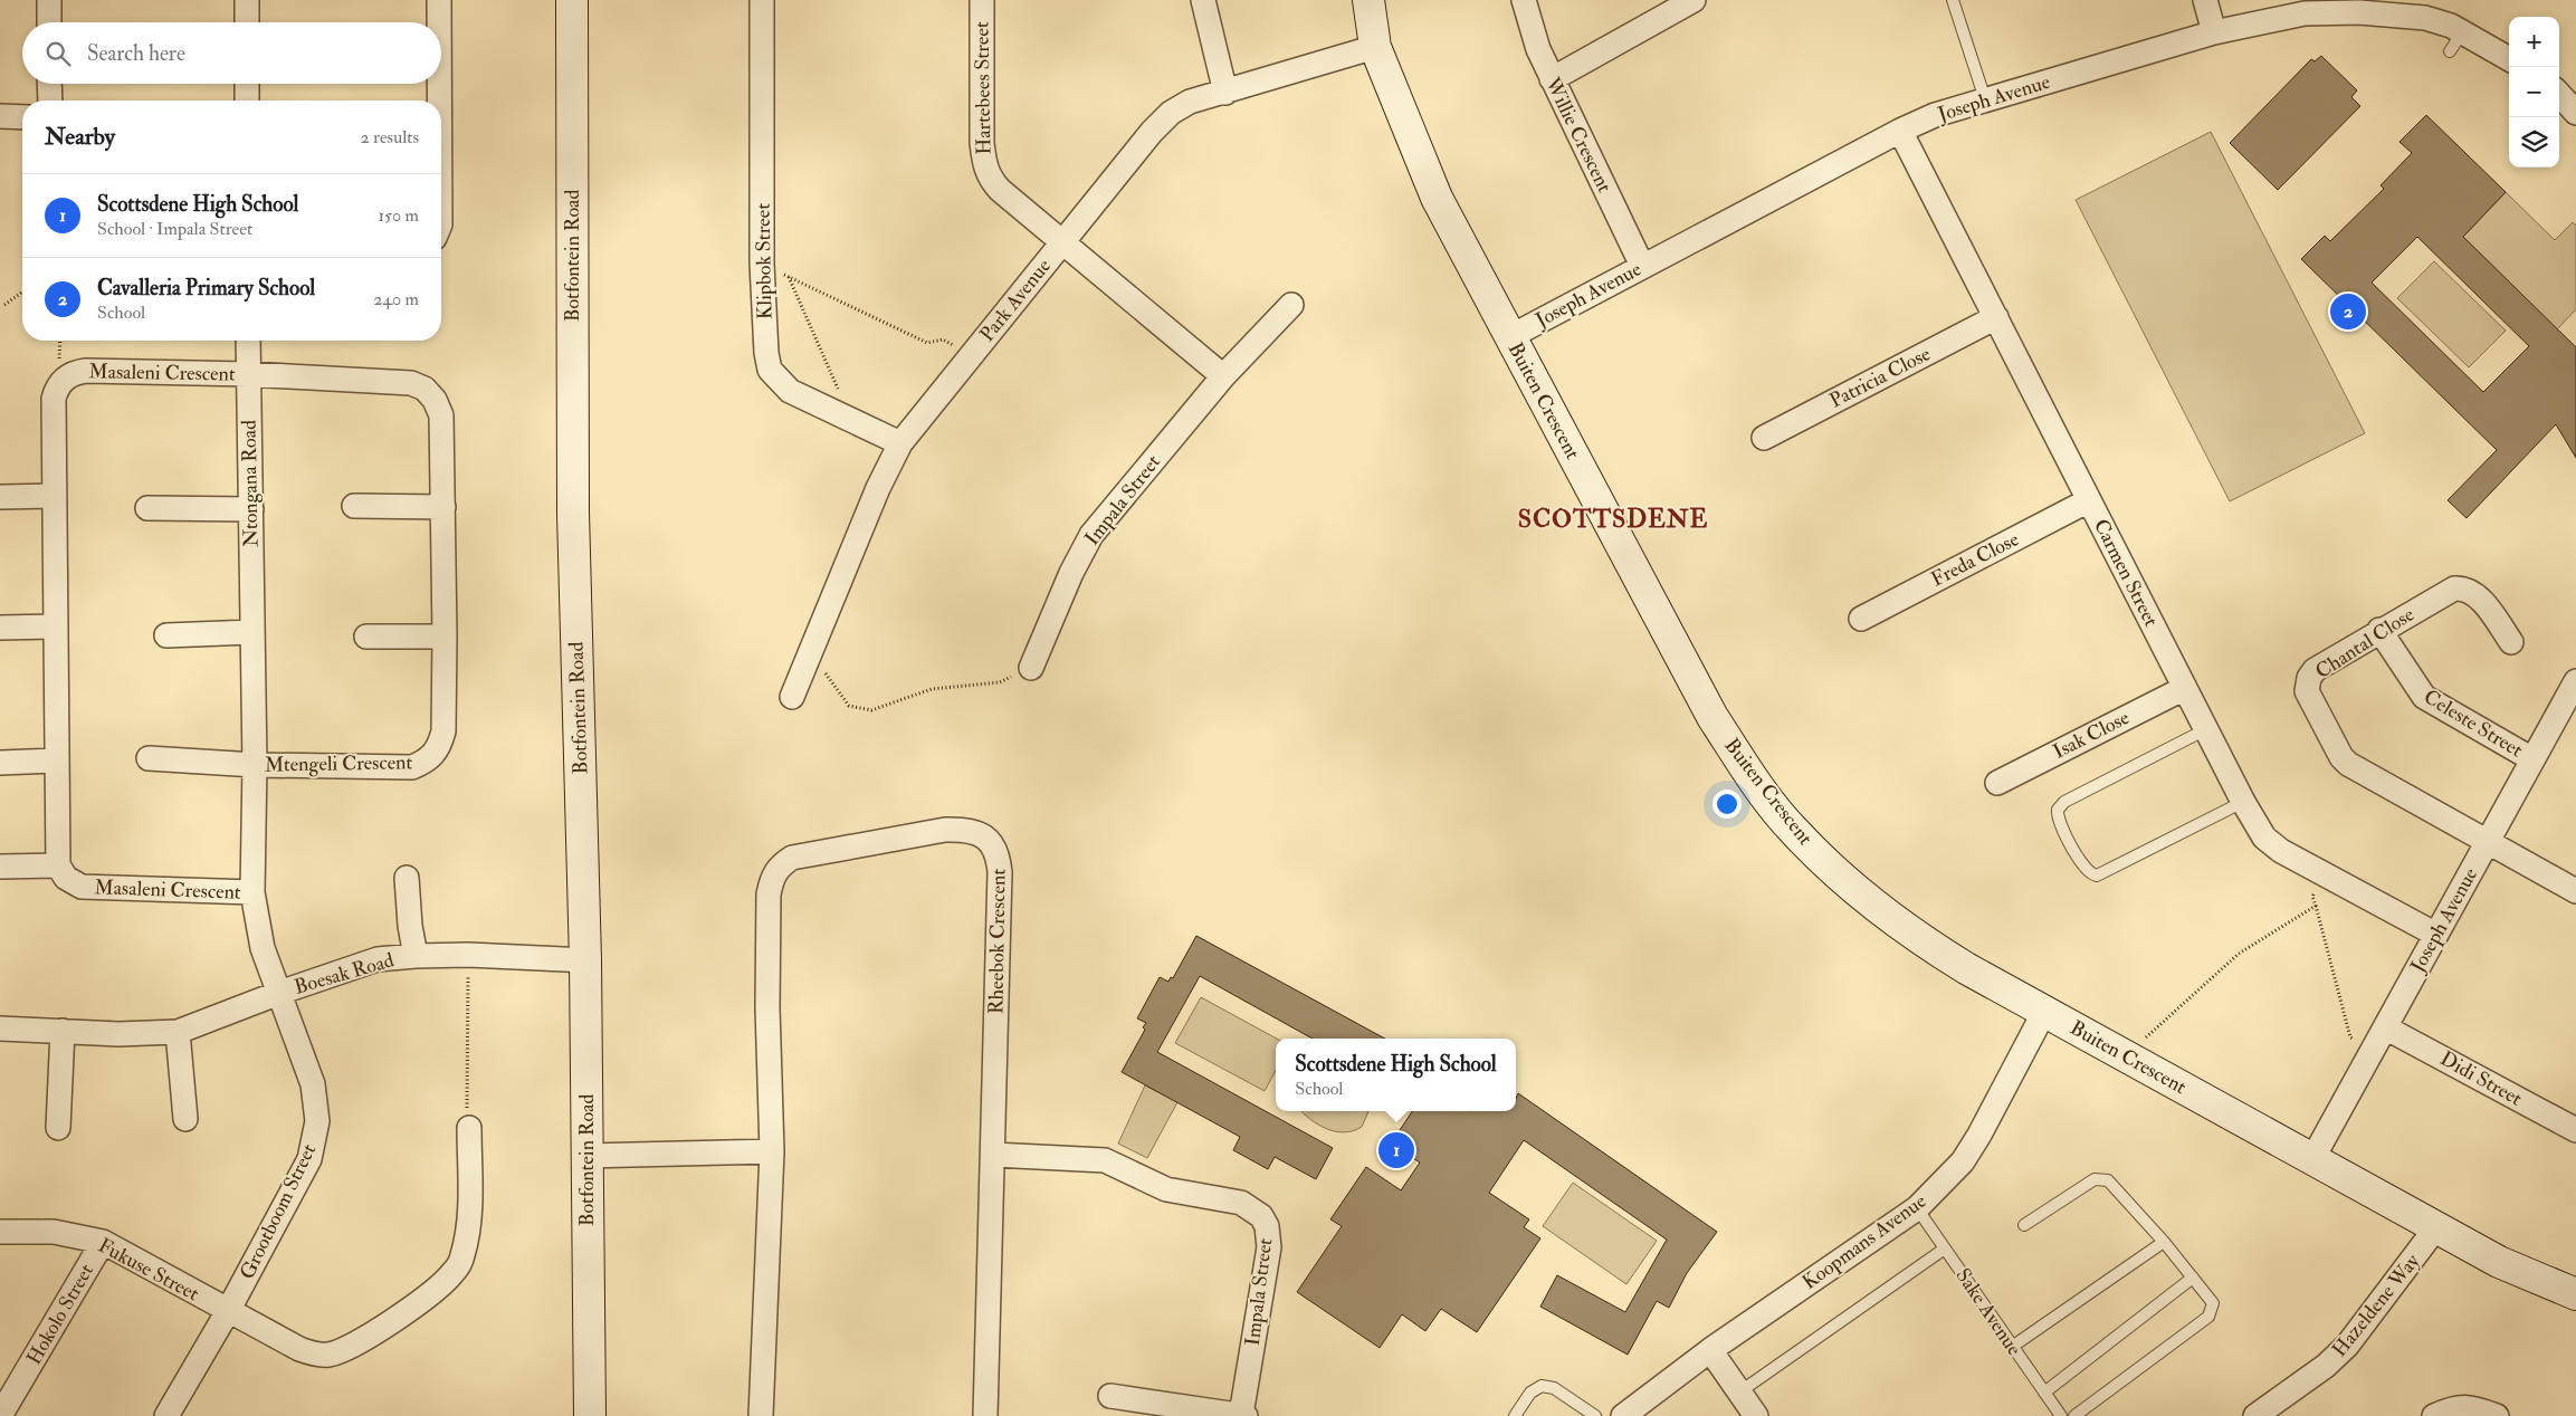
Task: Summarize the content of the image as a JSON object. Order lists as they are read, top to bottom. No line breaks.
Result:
{"streets":{"street":["Hartebees Street","Joseph Avenue","Willie Crescent","Botfontein Road","Klipbok Street","Park Avenue","Masaleni Crescent","Patricia Close","Buiten Crescent","Ntongana Road","Impala Street","Freda Close","Carmen Street","Chantal Close","Celeste Street","Isak Close","Mtengeli Crescent","Rheebok Crescent","Boesak Road","Didi Street","Grootboom Street","Koopmans Avenue","Fukuse Street","Hazeldene Way","Hokolo Street"],"lane":["Sake Avenue"]},"crossings":[["Hartebees Street","Park Avenue"],["Joseph Avenue","Willie Crescent"],["Joseph Avenue","Buiten Crescent"],["Joseph Avenue","Carmen Street"],["Joseph Avenue","Chantal Close"],["Joseph Avenue","Celeste Street"],["Joseph Avenue","Didi Street"],["Botfontein Road","Boesak Road"],["Klipbok Street","Park Avenue"],["Park Avenue","Buiten Crescent"],["Masaleni Crescent","Ntongana Road"],["Masaleni Crescent","Mtengeli Crescent"],["Patricia Close","Carmen Street"],["Buiten Crescent","Koopmans Avenue"],["Buiten Crescent","Hazeldene Way"],["Ntongana Road","Mtengeli Crescent"],["Ntongana Road","Boesak Road"],["Ntongana Road","Grootboom Street"],["Impala Street","Rheebok Crescent"],["Freda Close","Carmen Street"],["Carmen Street","Isak Close"],["Chantal Close","Celeste Street"],["Boesak Road","Grootboom Street"],["Grootboom Street","Fukuse Street"],["Koopmans Avenue","Sake Avenue"],["Fukuse Street","Hokolo Street"]],"districts":["SCOTTSDENE"],"page":{"map_buttons":["+","−"],"search":"Search here","heading":["Nearby","2 results"],"list":[{"mark":"1","name":"Scottsdene High School","note":"School · Impala Street","value":"150 m"},{"mark":"2","name":"Cavalleria Primary School","note":"School","value":"240 m"}],"pins":["2","1"],"popup":["Scottsdene High School","School"]}}
